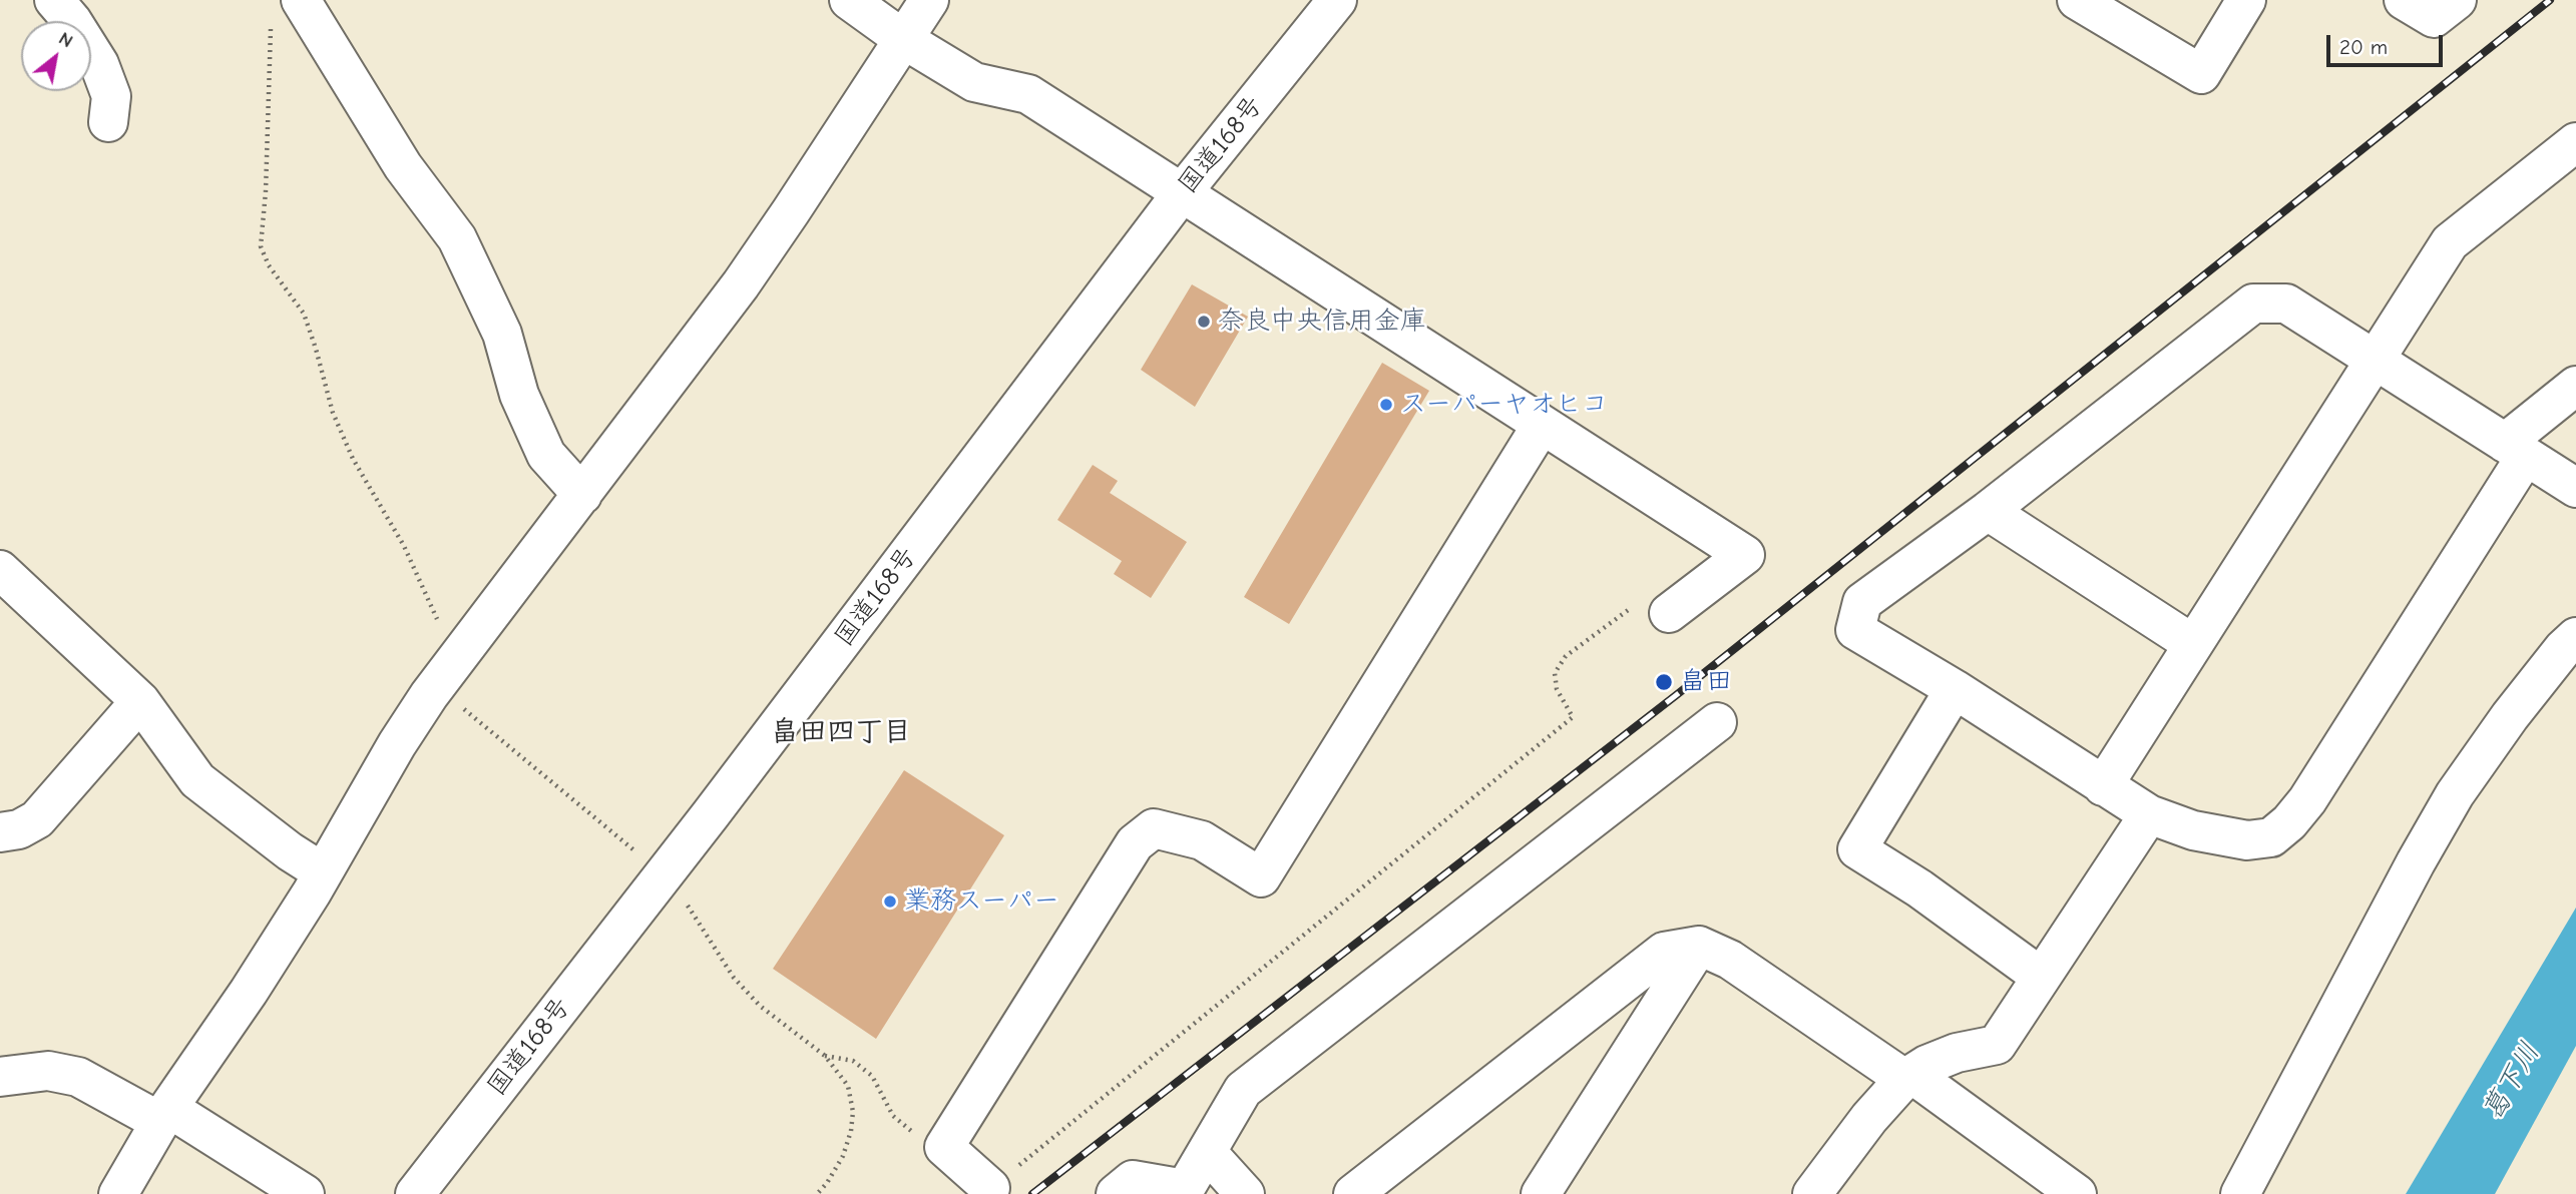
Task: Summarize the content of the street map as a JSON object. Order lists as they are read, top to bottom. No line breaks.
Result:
{"streets":{"main road":["国道168号"]},"districts":["畠田四丁目"],"water":["葛下川"],"places":["奈良中央信用金庫","スーパーヤオヒコ","畠田","業務スーパー"],"scale_bar":"20 m","north":"top right"}
